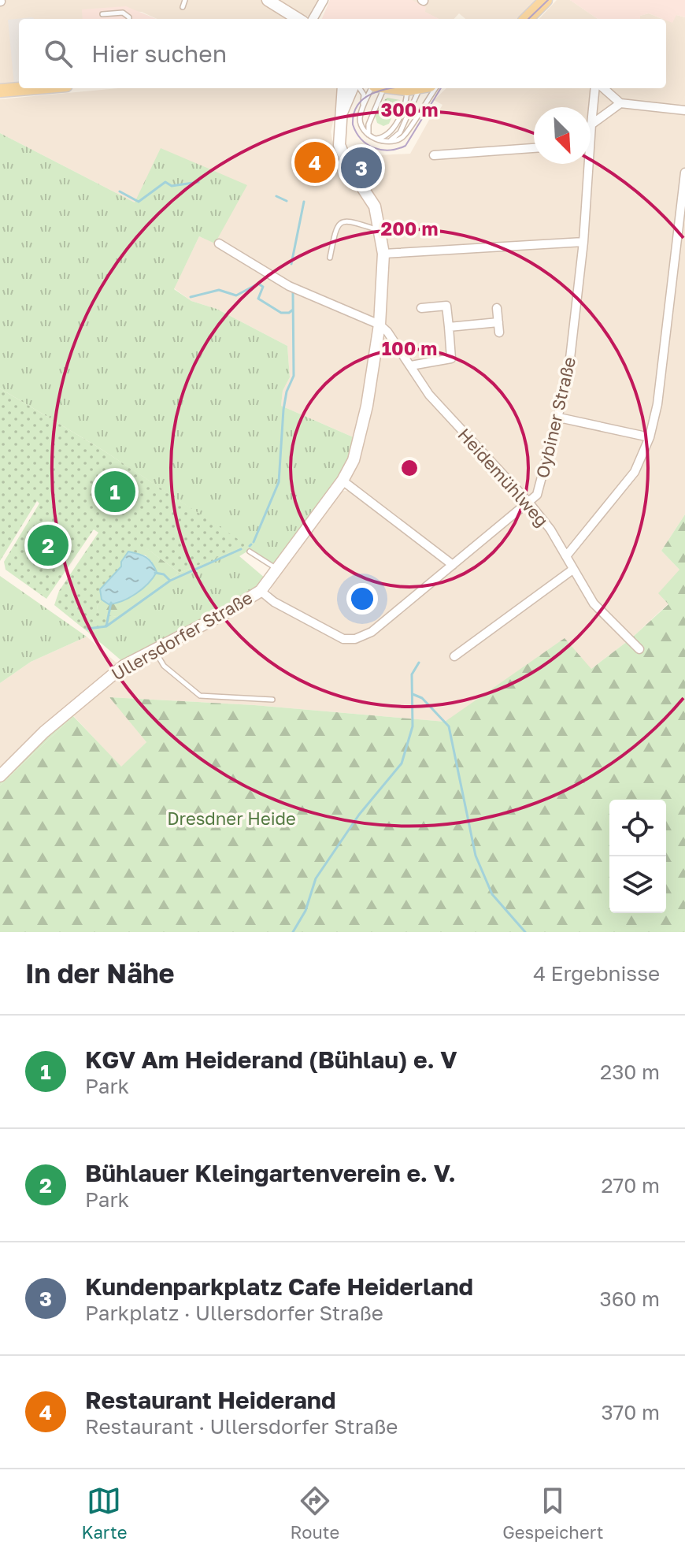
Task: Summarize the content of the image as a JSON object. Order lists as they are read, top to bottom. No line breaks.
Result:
{"streets":{"main road":["Ullersdorfer Straße"],"street":["Oybiner Straße","Heidemühlweg"]},"crossings":[["Oybiner Straße","Heidemühlweg"],["Oybiner Straße","Ullersdorfer Straße"],["Heidemühlweg","Ullersdorfer Straße"]],"parks":["Dresdner Heide"],"north":"bottom right","page":{"search":"Hier suchen","pins":["4","3","1","2"],"heading":["In der Nähe","4 Ergebnisse"],"list":[{"mark":"1","name":"KGV Am Heiderand (Bühlau) e. V","note":"Park","value":"230 m"},{"mark":"2","name":"Bühlauer Kleingartenverein e. V.","note":"Park","value":"270 m"},{"mark":"3","name":"Kundenparkplatz Cafe Heiderland","note":"Parkplatz · Ullersdorfer Straße","value":"360 m"},{"mark":"4","name":"Restaurant Heiderand","note":"Restaurant · Ullersdorfer Straße","value":"370 m"}],"nav":["Karte","Route","Gespeichert"]},"rings":["300 m","200 m","100 m"]}
